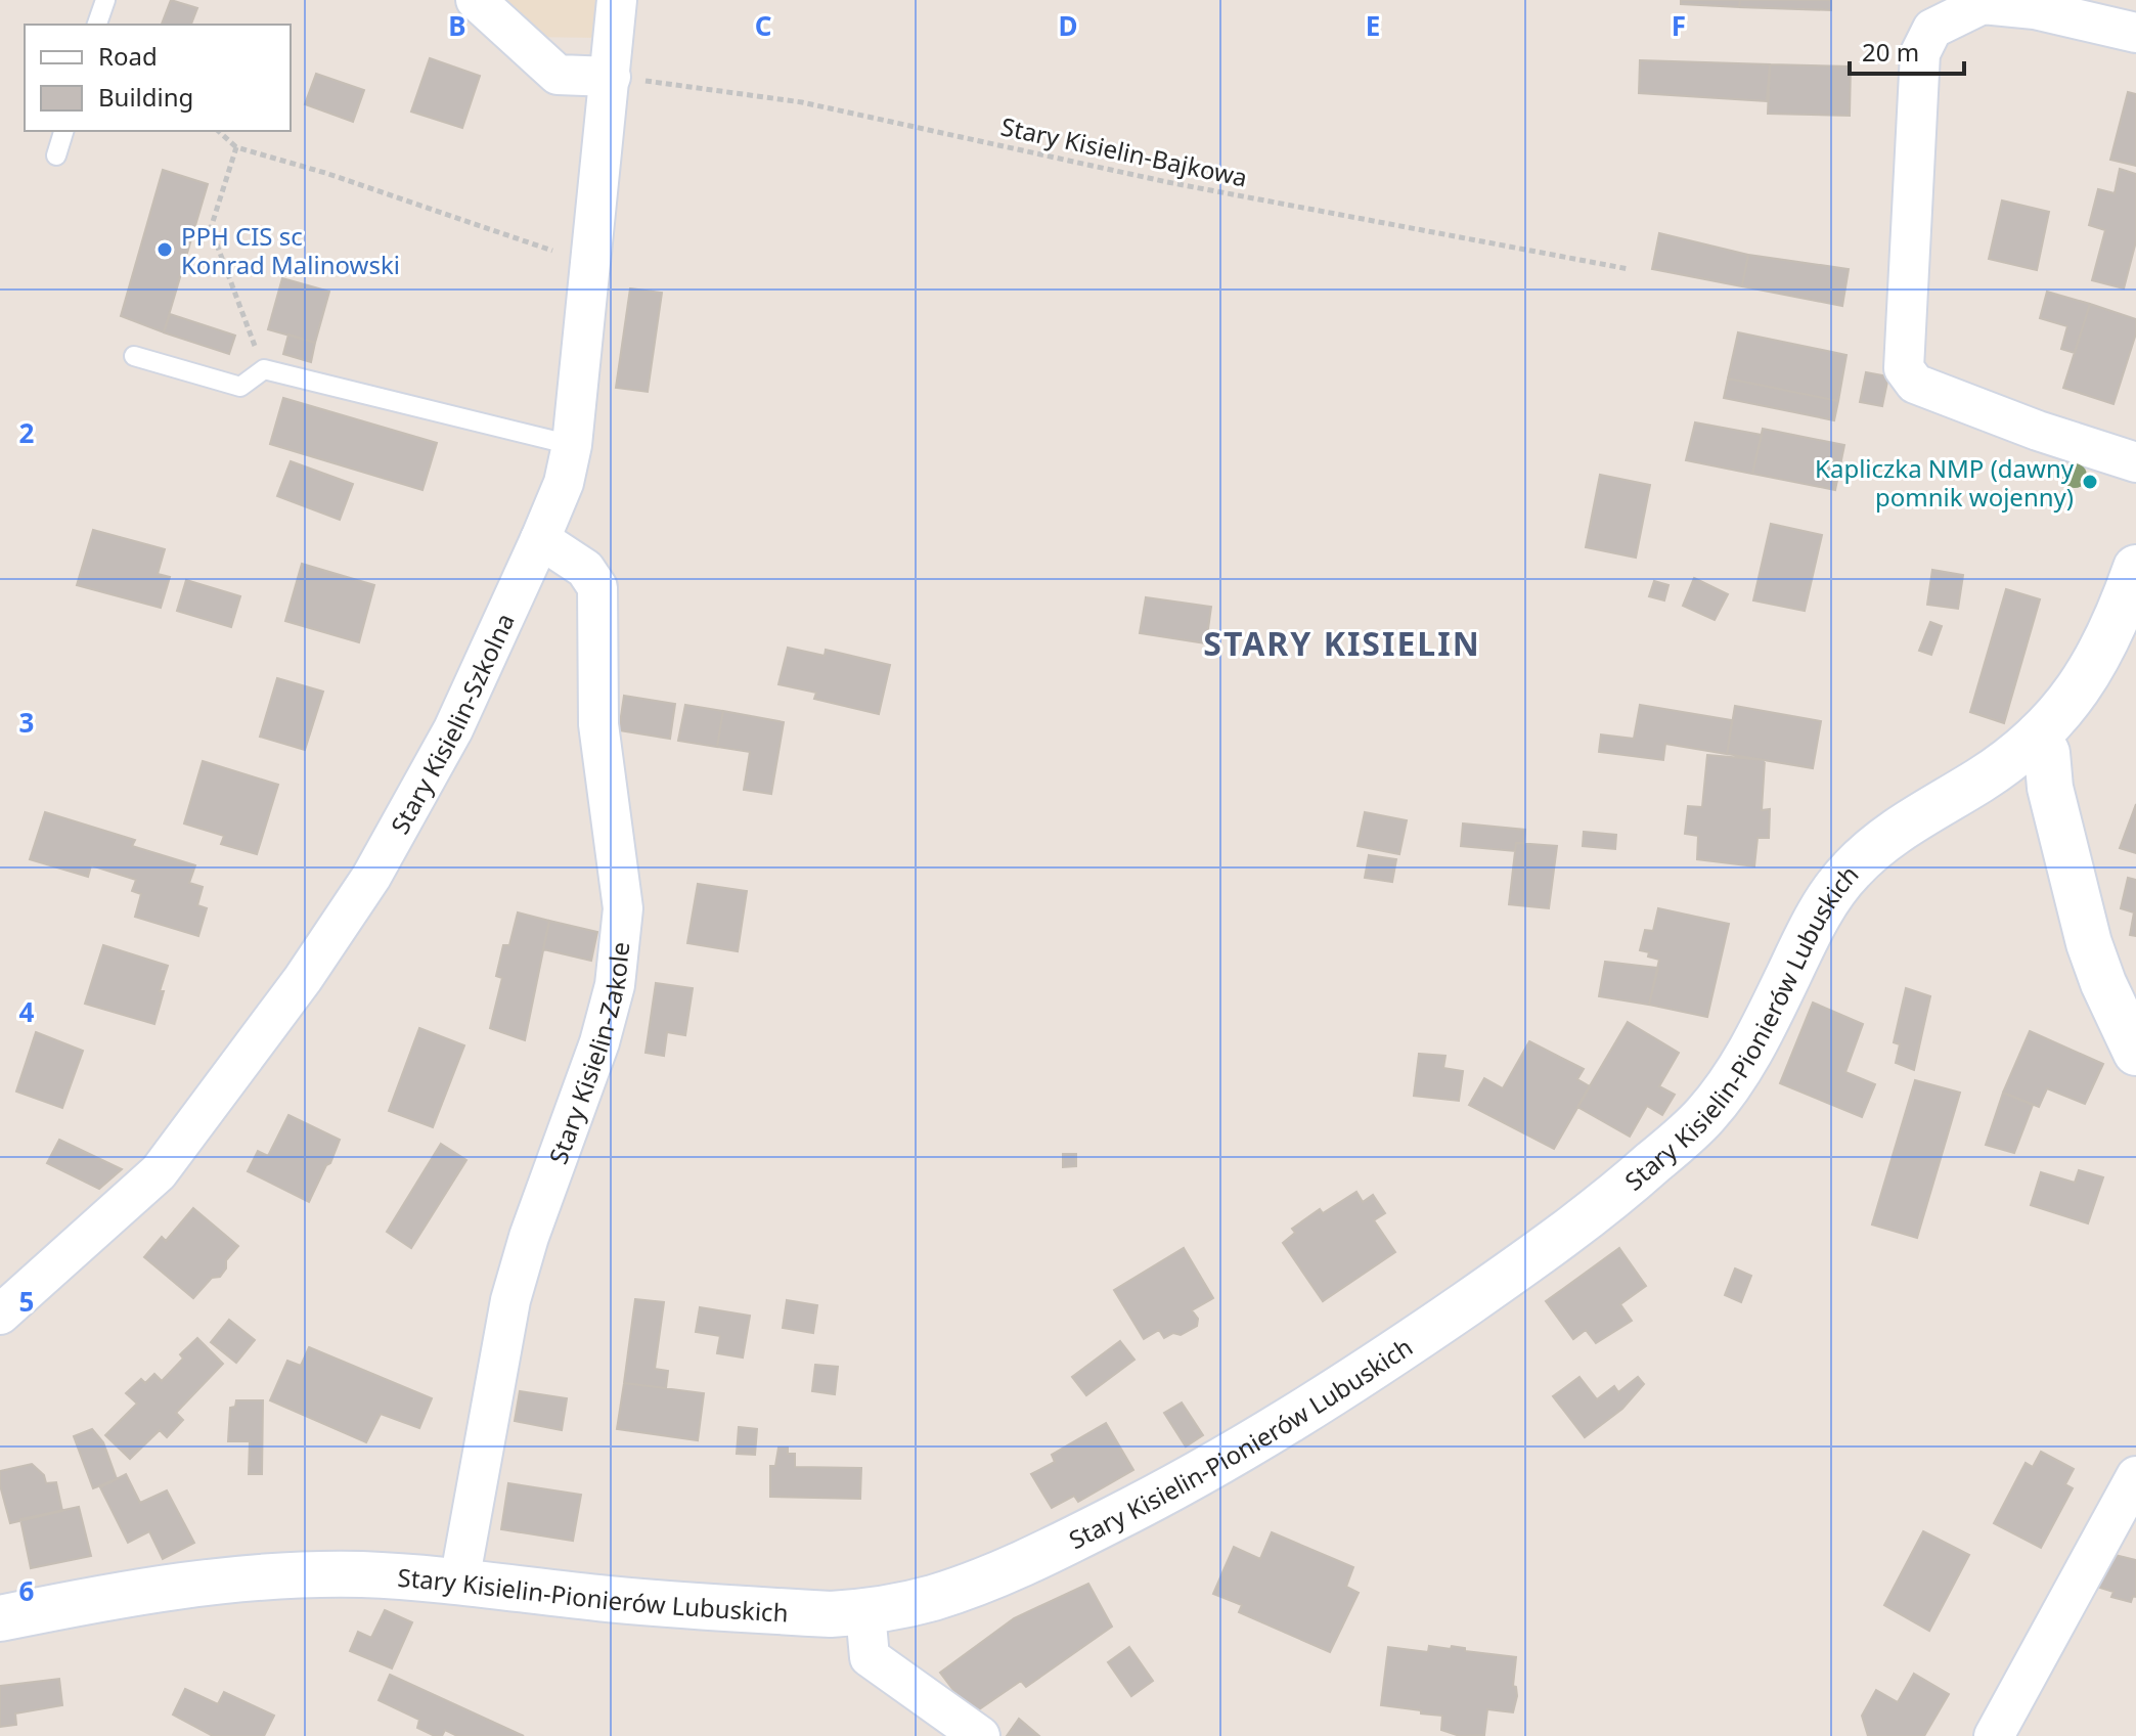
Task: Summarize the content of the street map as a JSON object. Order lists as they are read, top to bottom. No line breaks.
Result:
{"streets":{"street":["Stary Kisielin-Szkolna","Stary Kisielin-Pionierów Lubuskich","Stary Kisielin-Zakole"],"path":["Stary Kisielin-Bajkowa"]},"crossings":[["Stary Kisielin-Bajkowa","Stary Kisielin-Szkolna"],["Stary Kisielin-Szkolna","Stary Kisielin-Zakole"],["Stary Kisielin-Pionierów Lubuskich","Stary Kisielin-Zakole"]],"districts":["STARY KISIELIN"],"places":["PPH CIS sc Konrad Malinowski","Kapliczka NMP (dawny pomnik wojenny)"],"legend":["Road","Building"],"scale_bar":"20 m","grid":{"columns":["B","C","D","E","F"],"rows":["2","3","4","5","6"]}}
